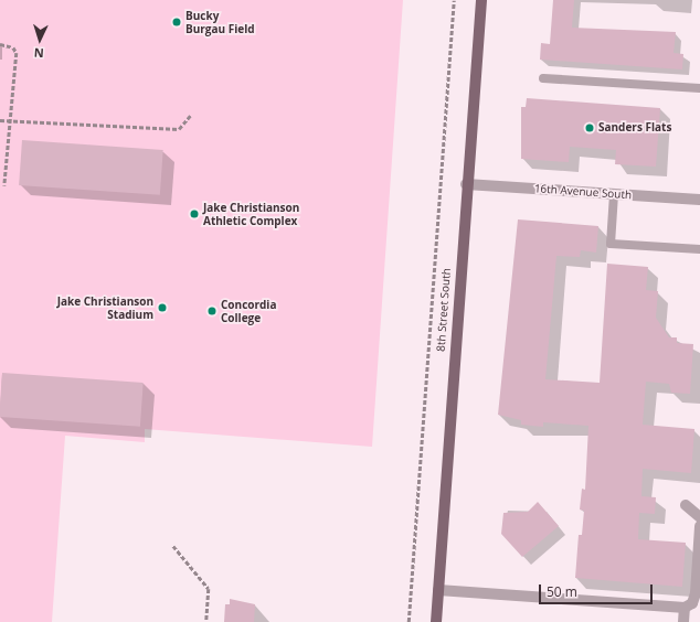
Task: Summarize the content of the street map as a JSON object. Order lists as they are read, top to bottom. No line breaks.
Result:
{"streets":{"main road":["8th Street South"],"street":["16th Avenue South"]},"crossings":[["16th Avenue South","8th Street South"]],"places":["Bucky Burgau Field","Sanders Flats","Jake Christianson Athletic Complex","Jake Christianson Stadium","Concordia College"],"scale_bar":"50 m","north":"bottom"}
